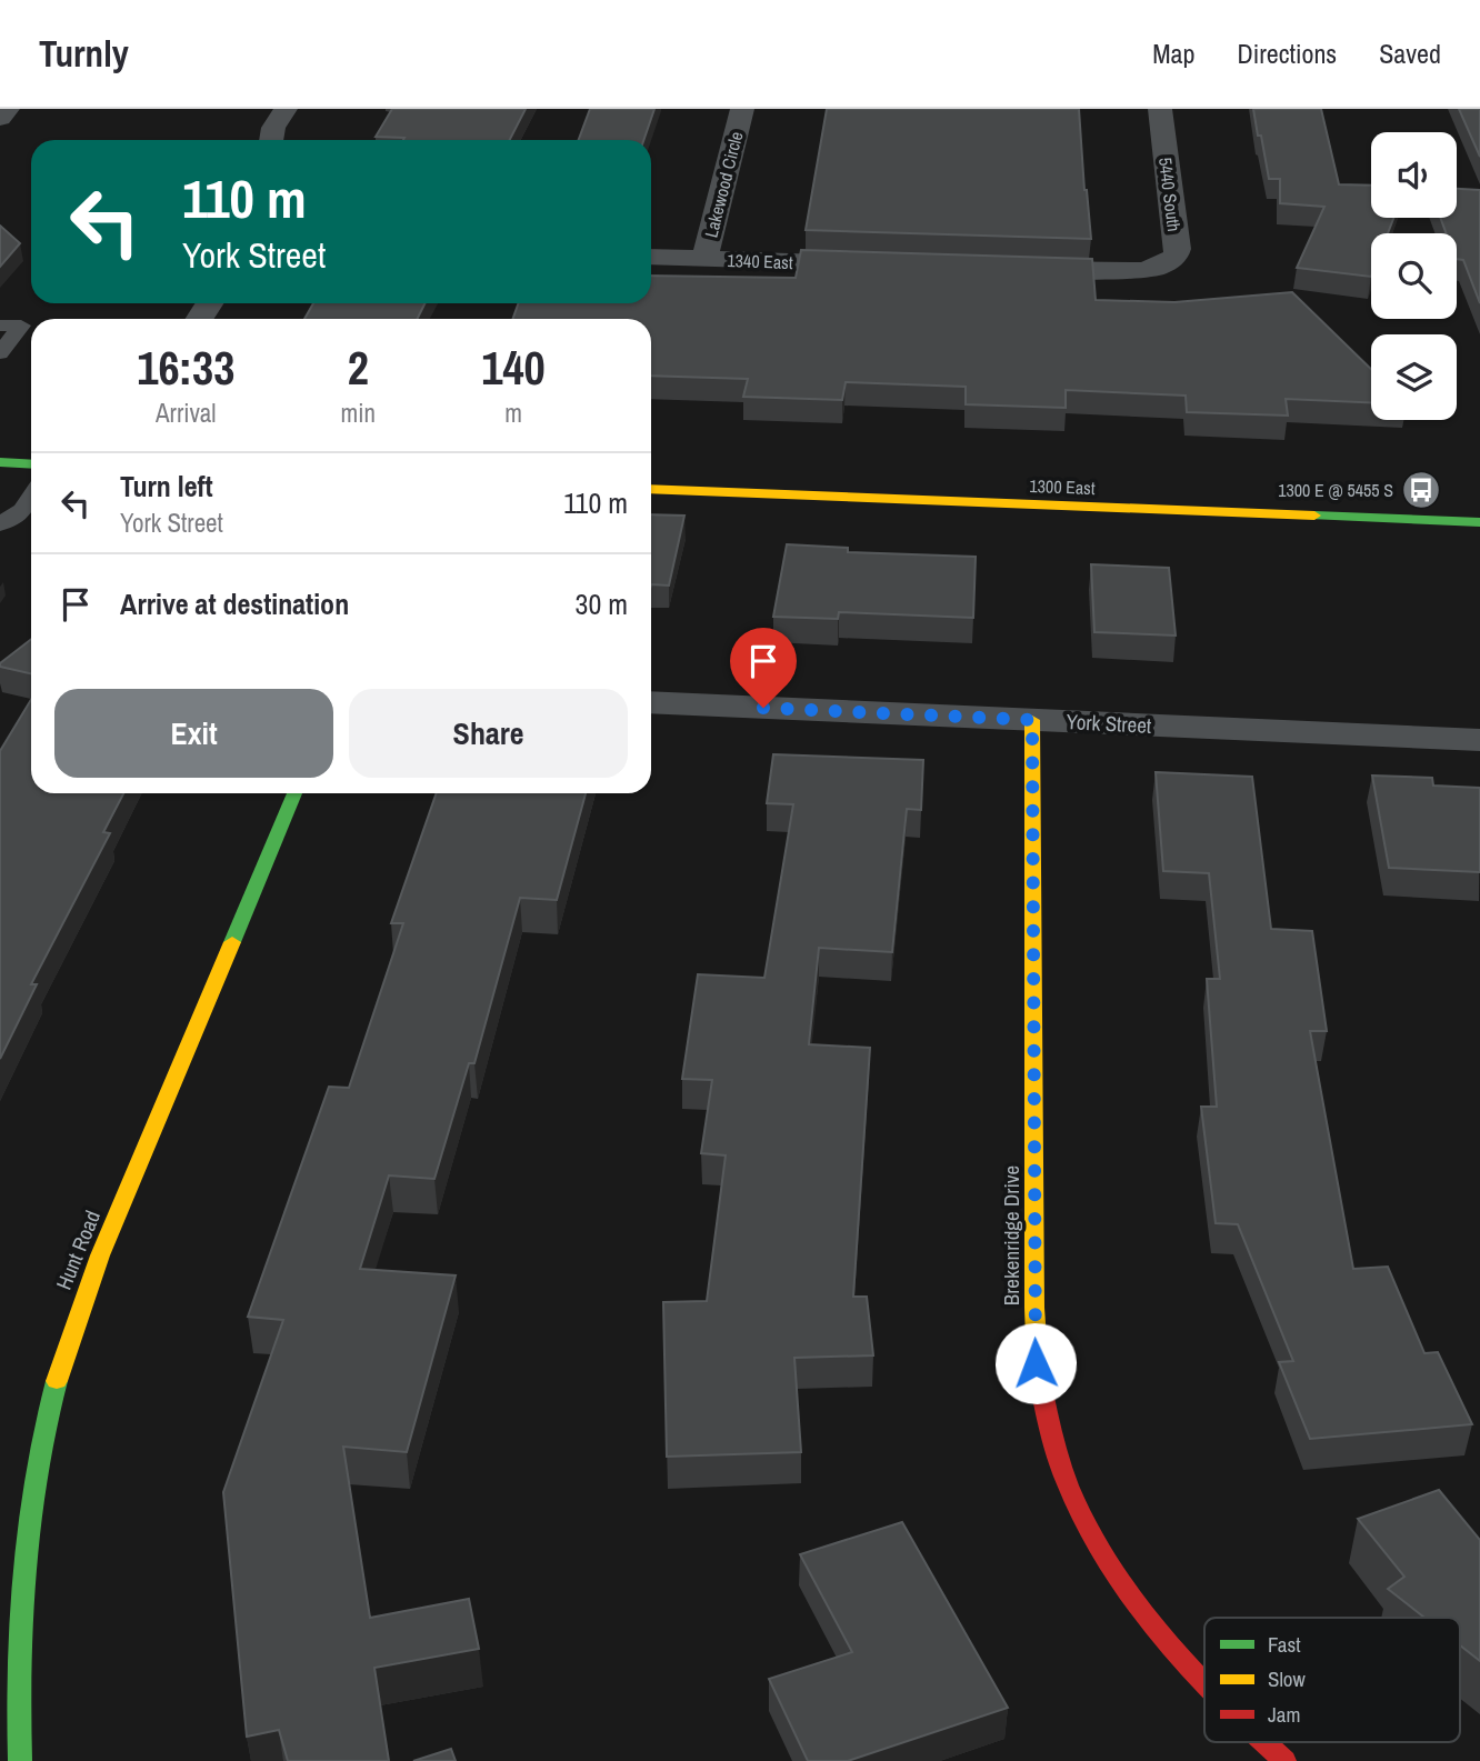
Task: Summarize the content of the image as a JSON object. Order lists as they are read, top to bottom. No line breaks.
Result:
{"streets":{"street":["Lakewood Circle","5440 South","1340 East","1300 East","York Street","Brekenridge Drive","Hunt Road"]},"crossings":[["Lakewood Circle","1340 East"],["York Street","Brekenridge Drive"]],"places":{"bus stop":["1300 E @ 5455 S"]},"legend":["Fast","Slow","Jam"],"page":{"header":"Turnly","nav":["Map","Directions","Saved"],"turn":["110 m","York Street"],"eta":["16:33","Arrival","2","min","140","m"],"list":[{"name":"Turn left","note":"York Street","value":"110 m"},{"name":"Arrive at destination","value":"30 m"}],"buttons":["Exit","Share"]}}
